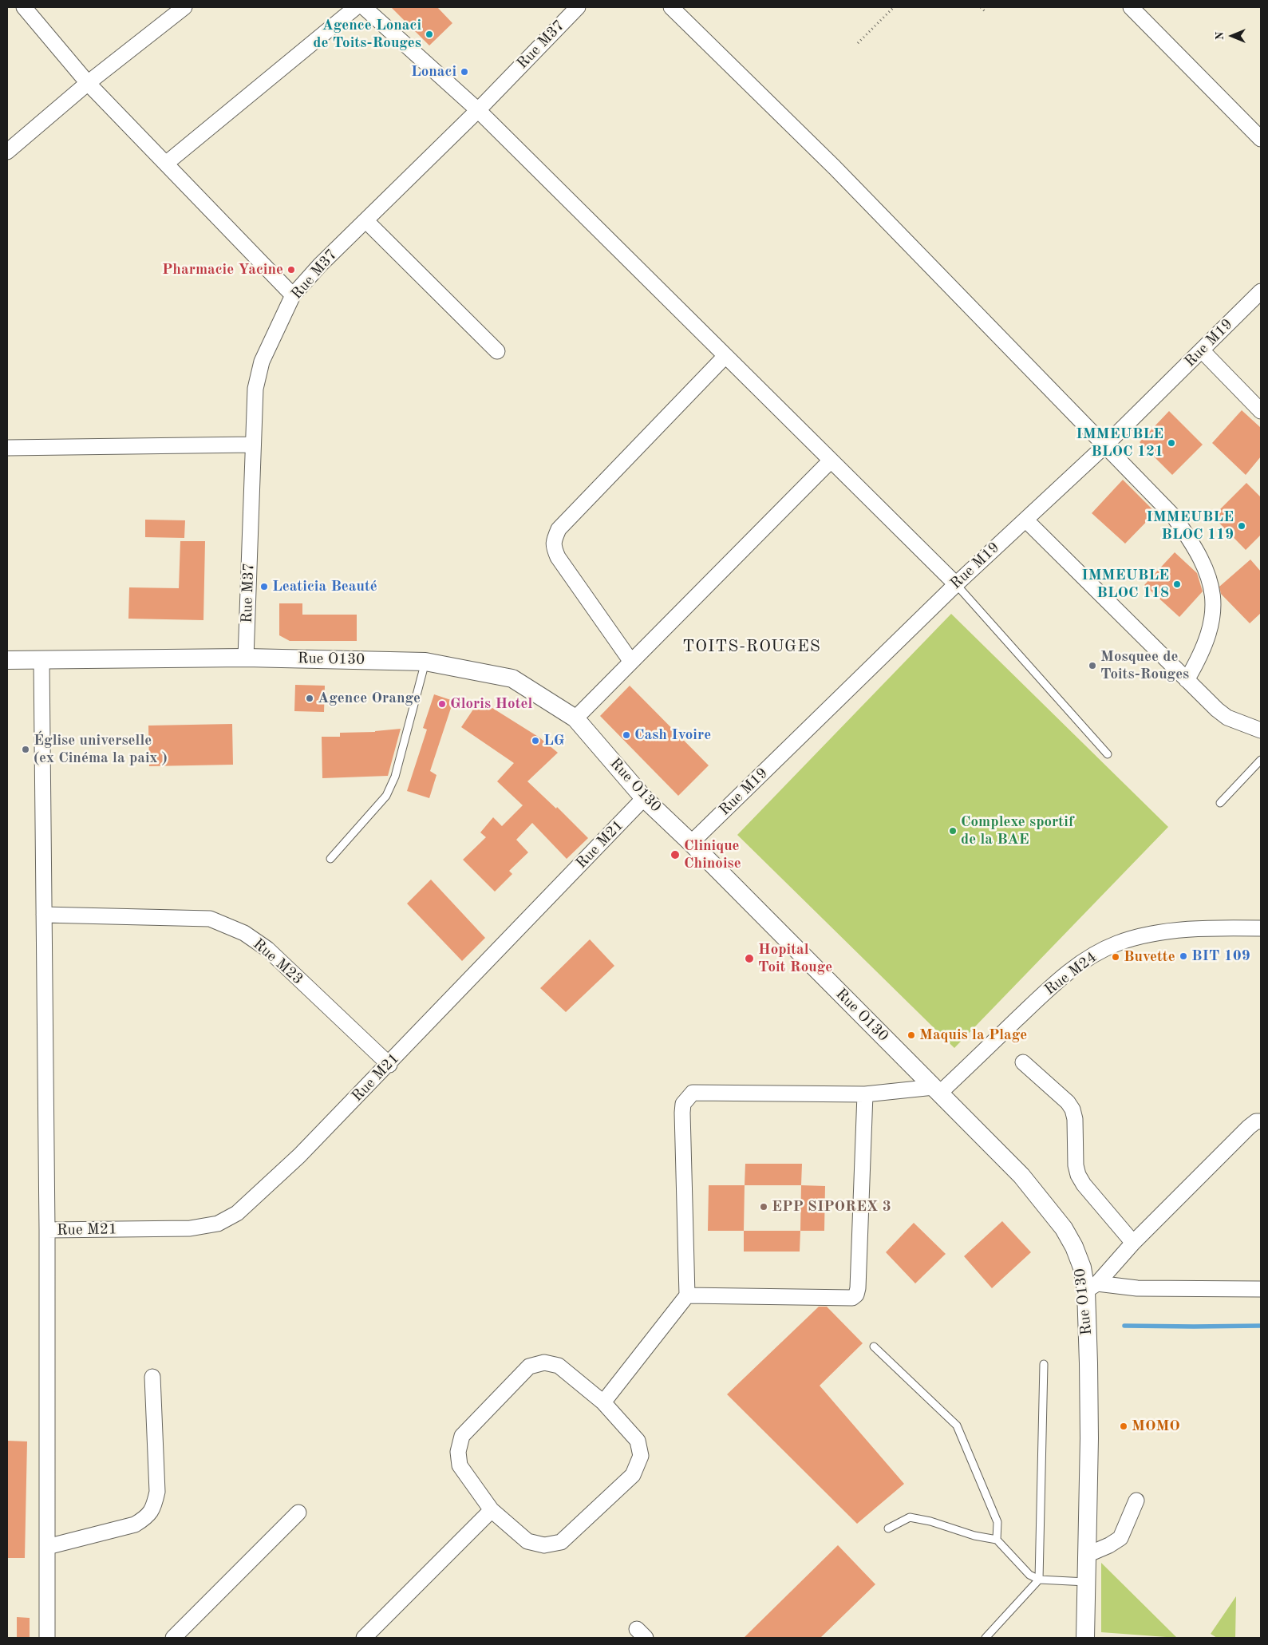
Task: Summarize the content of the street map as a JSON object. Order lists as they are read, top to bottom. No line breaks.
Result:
{"streets":{"street":["Rue M37","Rue M19","Rue O130","Rue M21","Rue M23","Rue M24"]},"crossings":[["Rue M37","Rue O130"],["Rue M19","Rue O130"],["Rue O130","Rue M21"],["Rue O130","Rue M24"],["Rue M21","Rue M23"]],"districts":["TOITS-ROUGES"],"places":["Agence Lonaci de Toits-Rouges","Lonaci","Pharmacie Yacine","IMMEUBLE BLOC 121","IMMEUBLE BLOC 119","IMMEUBLE BLOC 118","Leaticia Beauté","Mosquee de Toits-Rouges","Agence Orange","Gloris Hotel","Cash Ivoire","LG","Église universelle (ex Cinéma la paix )","Complexe sportif de la BAE","Clinique Chinoise","BIT 109","Buvette","Hopital Toit Rouge","Maquis la Plage","EPP SIPOREX 3","MOMO"],"north":"left"}
